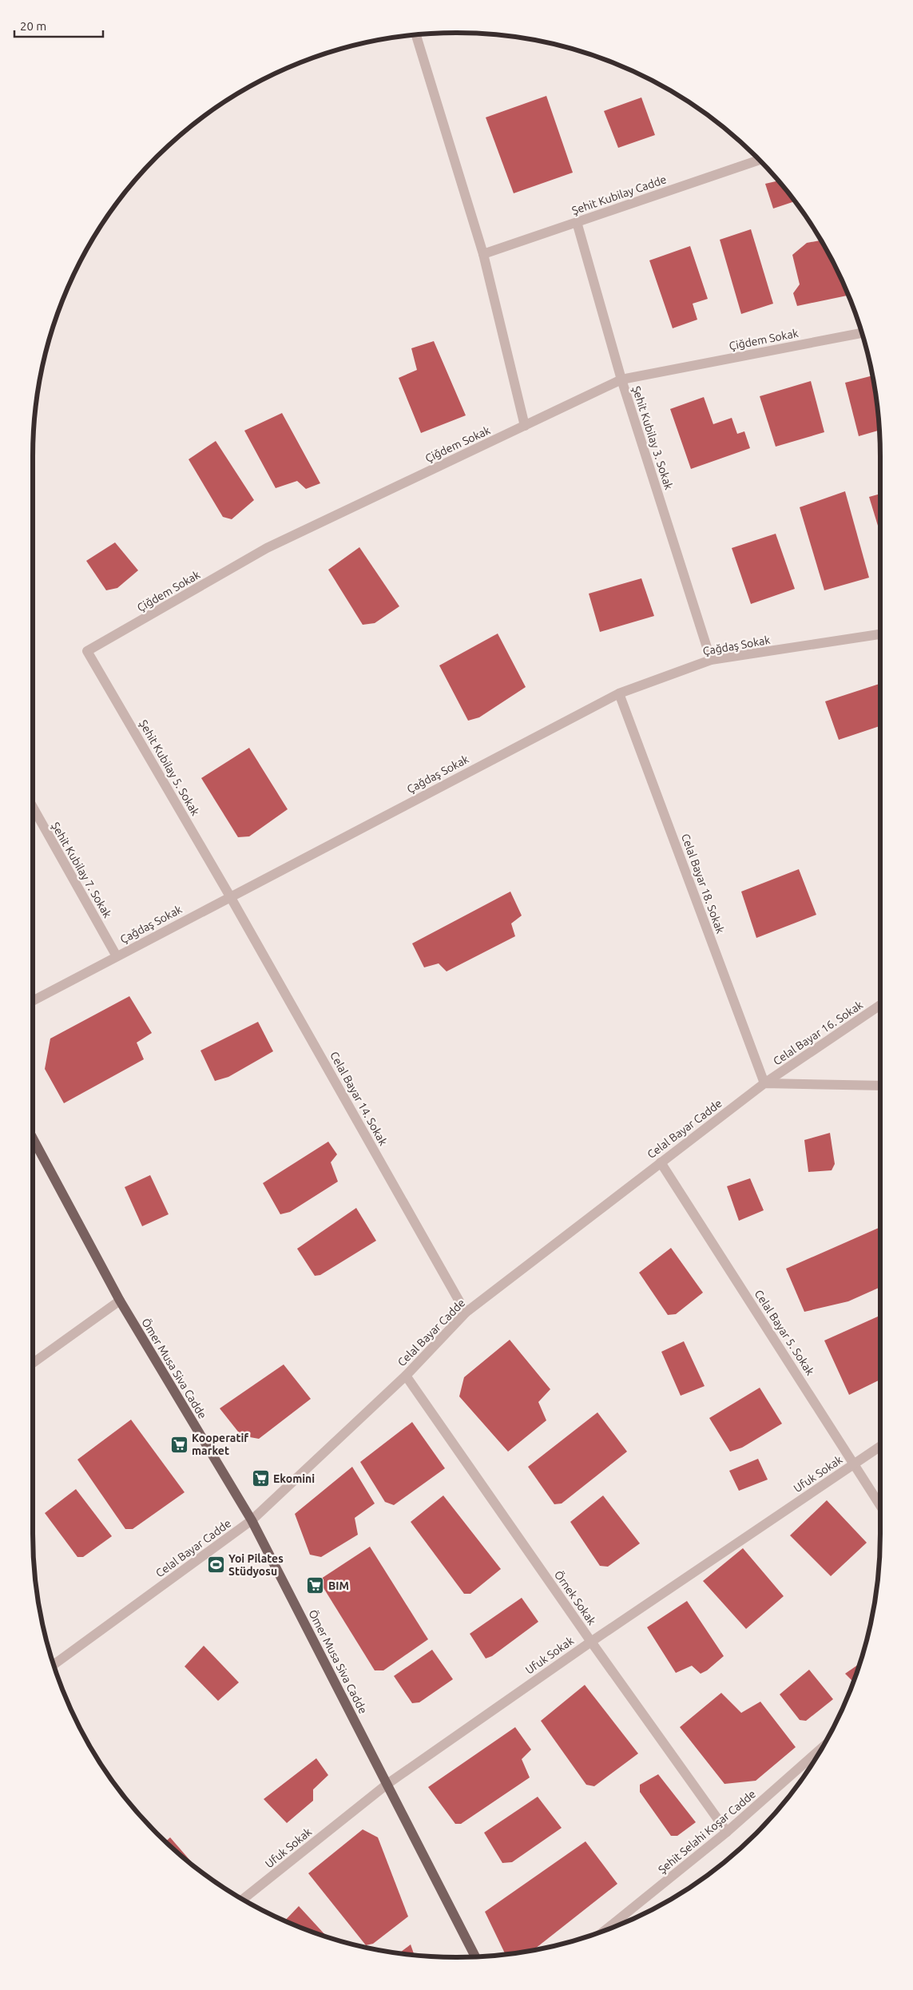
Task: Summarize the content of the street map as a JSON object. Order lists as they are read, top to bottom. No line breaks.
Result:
{"streets":{"main road":["Ömer Musa Siva Cadde"],"street":["Şehit Kubilay Cadde","Çiğdem Sokak","Şehit Kubilay 3. Sokak","Çağdaş Sokak","Şehit Kubilay 5. Sokak","Şehit Kubilay 7. Sokak","Celal Bayar 18. Sokak","Celal Bayar 16. Sokak","Celal Bayar 14. Sokak","Celal Bayar Cadde","Celal Bayar 5. Sokak","Ufuk Sokak","Örnek Sokak","Şehit Selahi Koşar Cadde"]},"crossings":[["Şehit Kubilay Cadde","Şehit Kubilay 3. Sokak"],["Çiğdem Sokak","Şehit Kubilay 3. Sokak"],["Çiğdem Sokak","Şehit Kubilay 5. Sokak"],["Şehit Kubilay 3. Sokak","Çağdaş Sokak"],["Çağdaş Sokak","Şehit Kubilay 5. Sokak"],["Çağdaş Sokak","Şehit Kubilay 7. Sokak"],["Çağdaş Sokak","Celal Bayar 18. Sokak"],["Çağdaş Sokak","Celal Bayar 14. Sokak"],["Şehit Kubilay 5. Sokak","Celal Bayar 14. Sokak"],["Celal Bayar 18. Sokak","Celal Bayar 16. Sokak"],["Celal Bayar 18. Sokak","Celal Bayar Cadde"],["Celal Bayar 16. Sokak","Celal Bayar Cadde"],["Celal Bayar 14. Sokak","Celal Bayar Cadde"],["Celal Bayar Cadde","Celal Bayar 5. Sokak"],["Celal Bayar Cadde","Ömer Musa Siva Cadde"],["Celal Bayar Cadde","Örnek Sokak"],["Celal Bayar 5. Sokak","Ufuk Sokak"],["Ömer Musa Siva Cadde","Ufuk Sokak"],["Ufuk Sokak","Örnek Sokak"],["Örnek Sokak","Şehit Selahi Koşar Cadde"]],"places":{"supermarket":["Kooperatif market","Ekomini","BIM"],"sports":["Yoi Pilates Stüdyosu"]},"scale_bar":"20 m"}
